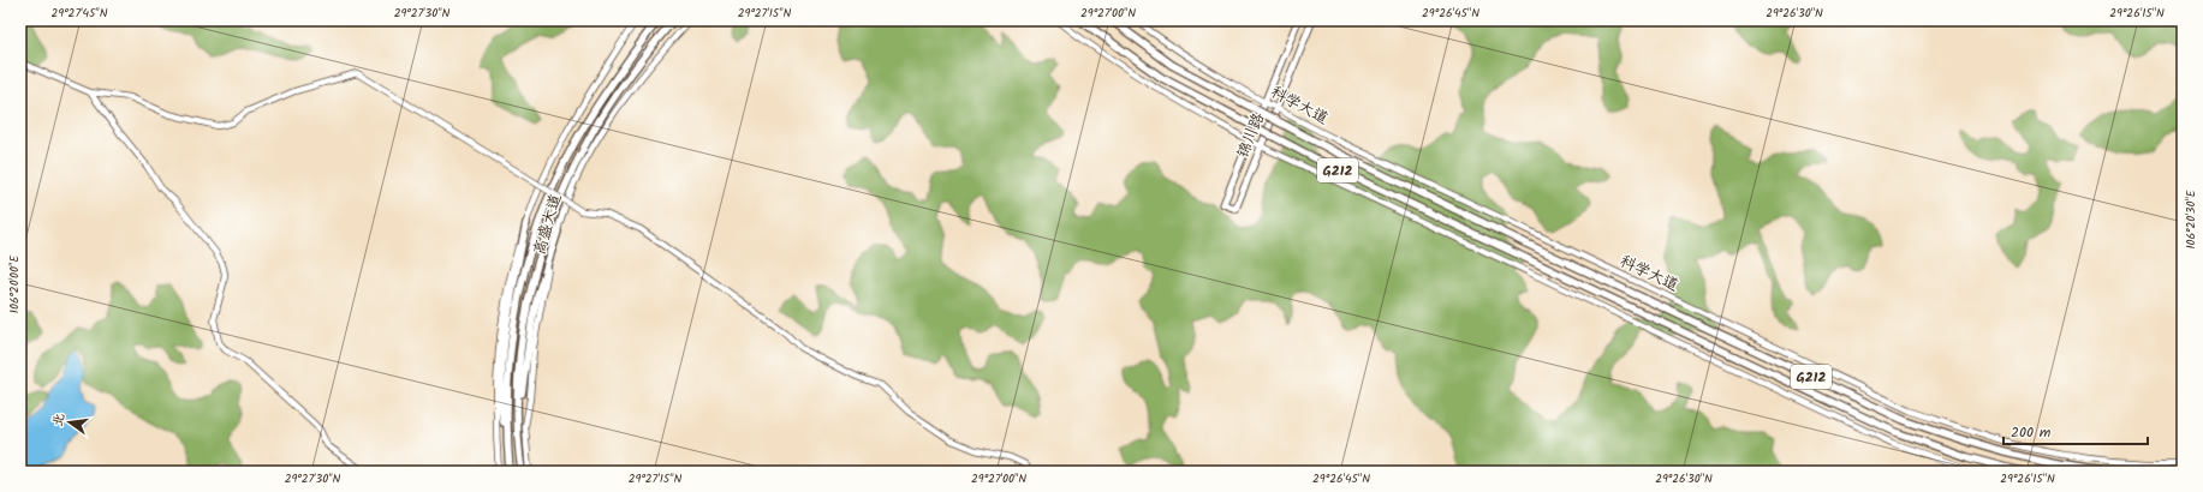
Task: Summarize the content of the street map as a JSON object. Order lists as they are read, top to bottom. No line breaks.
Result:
{"streets":{"highway":["科学大道","G212","高盛大道"],"main road":["锦川路"]},"crossings":[["科学大道","锦川路"]],"scale_bar":"200 m","north":"left","coordinates":["29°27'45\"N","29°27'30\"N","29°27'15\"N","29°27'00\"N","29°26'45\"N","29°26'30\"N","29°26'15\"N","106°20'30\"E","106°20'00\"E"]}
